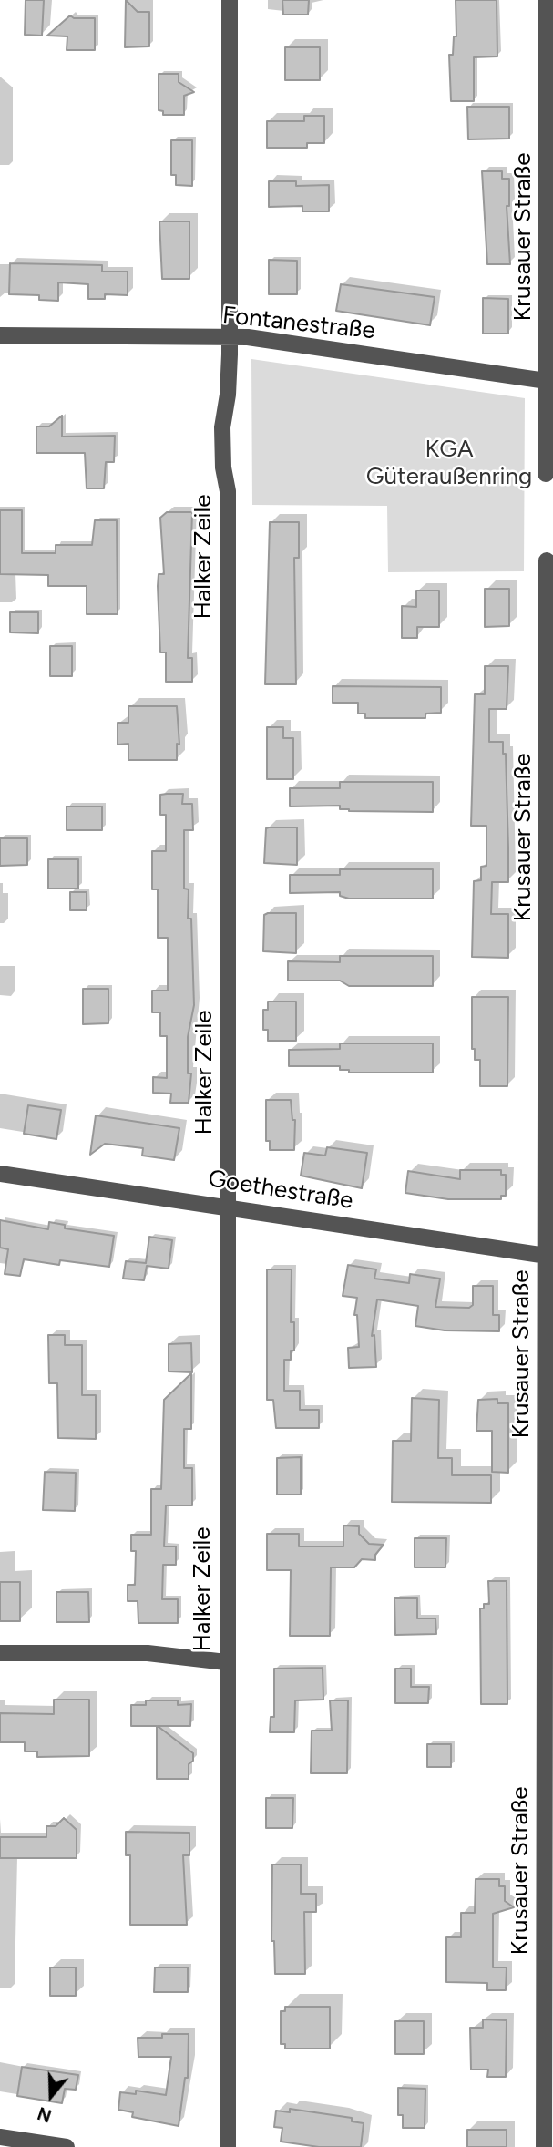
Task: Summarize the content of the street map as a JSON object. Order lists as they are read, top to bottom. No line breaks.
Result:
{"streets":{"street":["Krusauer Straße","Fontanestraße","Halker Zeile","Goethestraße"]},"crossings":[["Krusauer Straße","Fontanestraße"],["Krusauer Straße","Goethestraße"],["Fontanestraße","Halker Zeile"],["Halker Zeile","Goethestraße"]],"parks":["KGA Güteraußenring"],"north":"bottom"}
